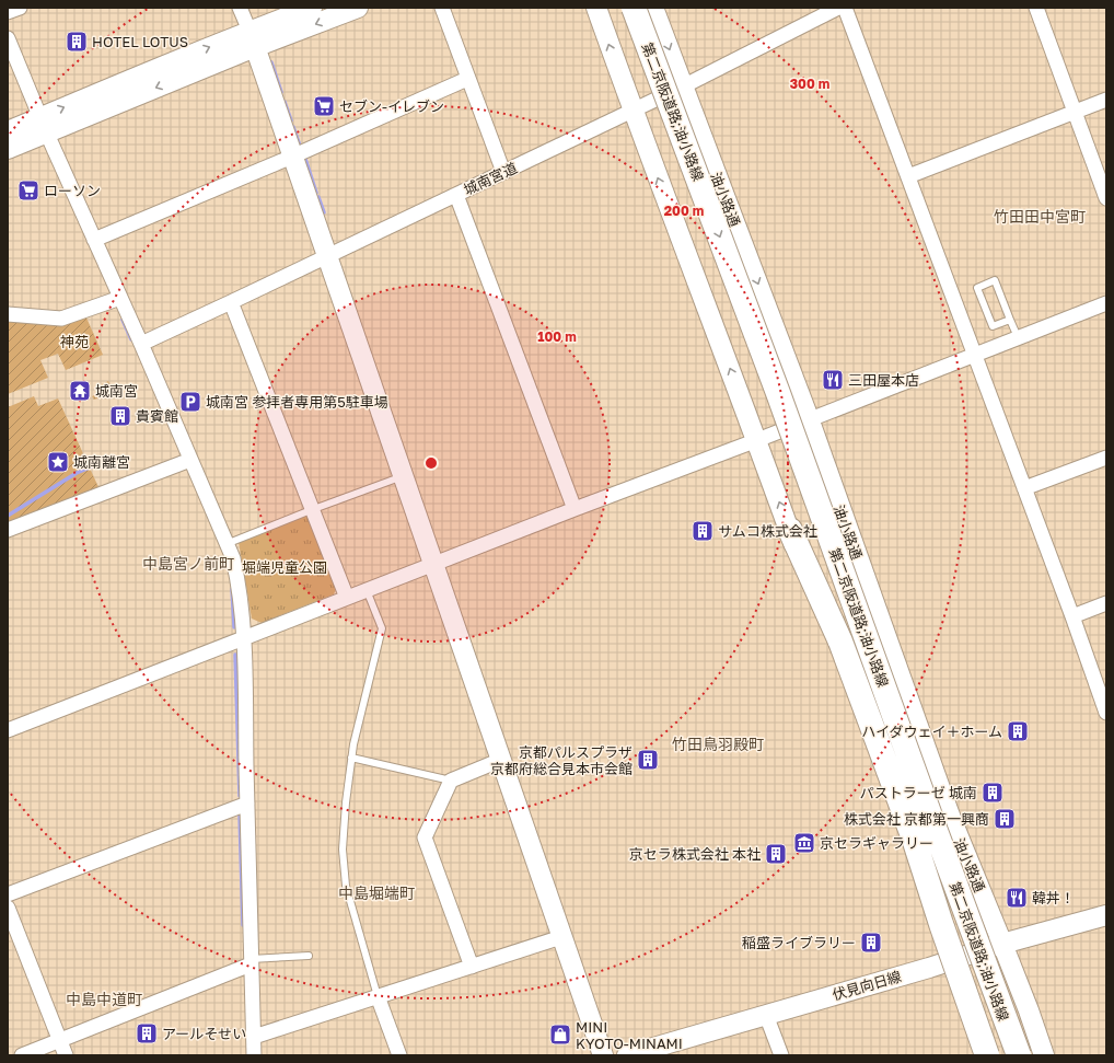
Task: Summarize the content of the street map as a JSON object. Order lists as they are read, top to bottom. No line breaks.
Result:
{"streets":{"highway":["第二京阪道路;油小路線"],"street":["城南宮道","油小路通","伏見向日線"]},"crossings":[["城南宮道","油小路通"],["油小路通","伏見向日線"]],"districts":["竹田田中宮町","中島宮ノ前町","竹田鳥羽殿町","中島堀端町","中島中道町"],"parks":["神苑","堀端児童公園"],"places":{"building":["HOTEL LOTUS","貴賓館","サムコ株式会社","ハイダウェイ＋ホーム","京都パルスプラザ 京都府総合見本市会館","パストラーゼ 城南","株式会社 京都第一興商","京セラ株式会社 本社","稲盛ライブラリー","アールそせい"],"supermarket":["セブン-イレブン","ローソン"],"restaurant":["三田屋本店","韓丼！"],"temple":["城南宮"],"parking":["城南宮 参拝者専用第5駐車場"],"place":["城南離宮"],"museum":["京セラギャラリー"],"shop":["MINI KYOTO-MINAMI"]},"rings":["300 m","200 m","100 m"]}
